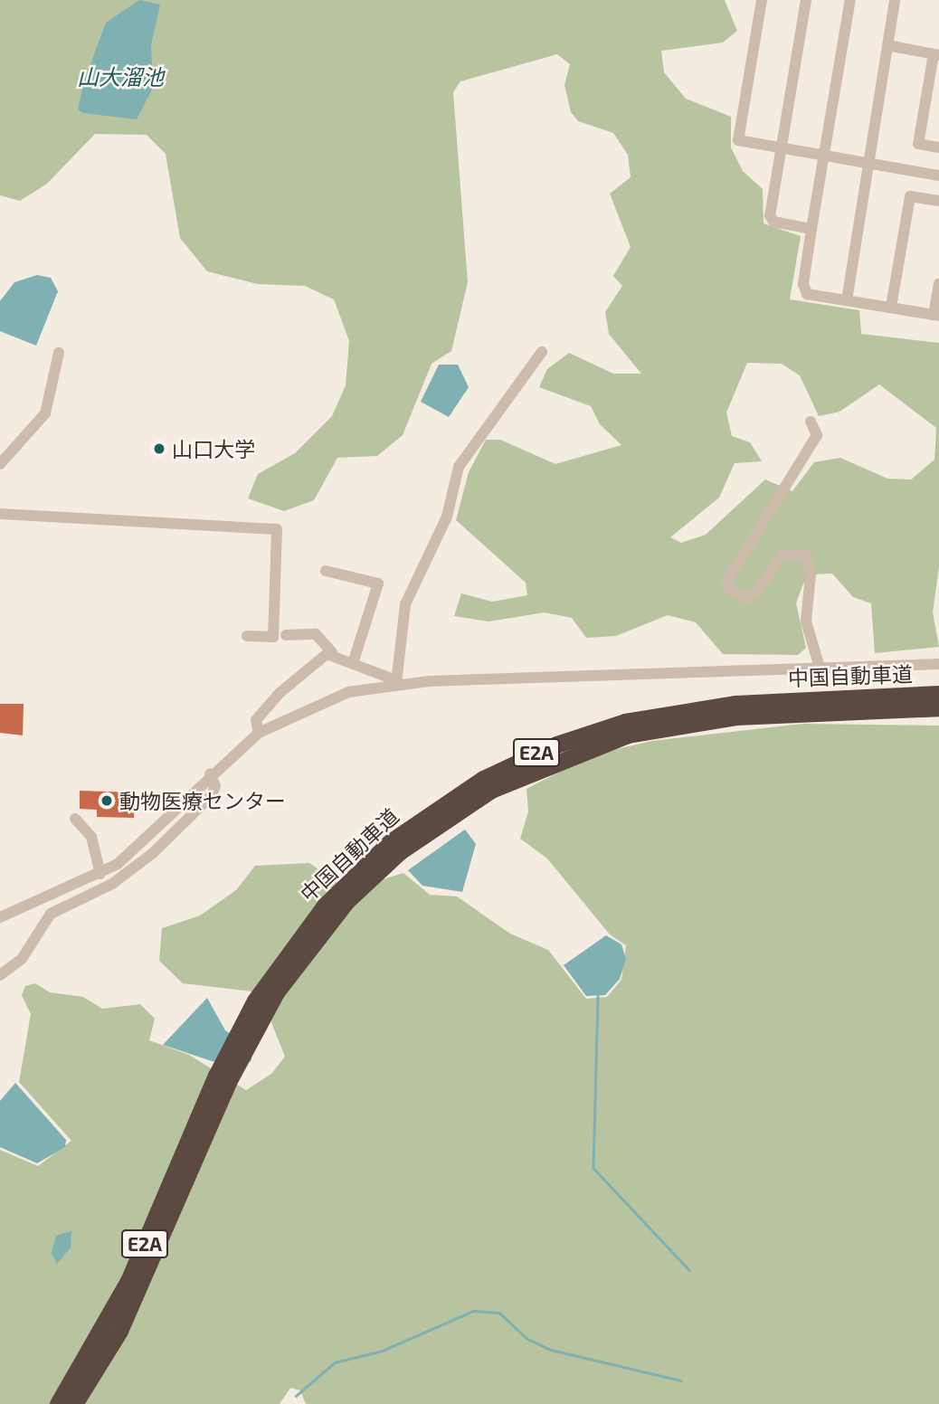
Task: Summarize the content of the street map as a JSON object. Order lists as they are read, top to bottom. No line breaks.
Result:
{"streets":{"highway":["中国自動車道","E2A"]},"water":["山大溜池"],"places":["山口大学","動物医療センター"]}
